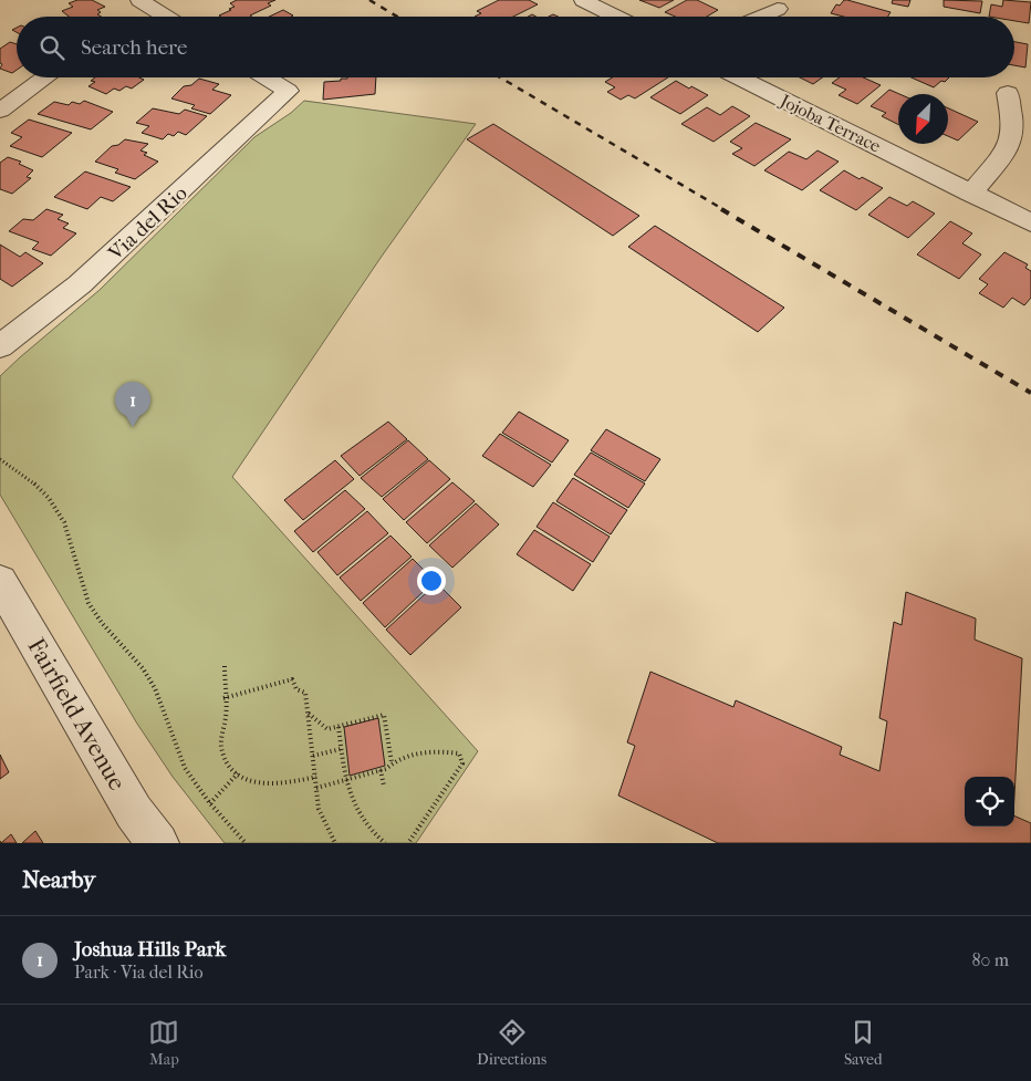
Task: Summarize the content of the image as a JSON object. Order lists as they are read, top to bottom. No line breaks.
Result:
{"streets":{"street":["Jojoba Terrace","Via del Rio","Fairfield Avenue"]},"north":"bottom left","page":{"search":"Search here","pins":"1","heading":"Nearby","list":[{"mark":"1","name":"Joshua Hills Park","note":"Park · Via del Rio","value":"80 m"}],"nav":["Map","Directions","Saved"]}}
